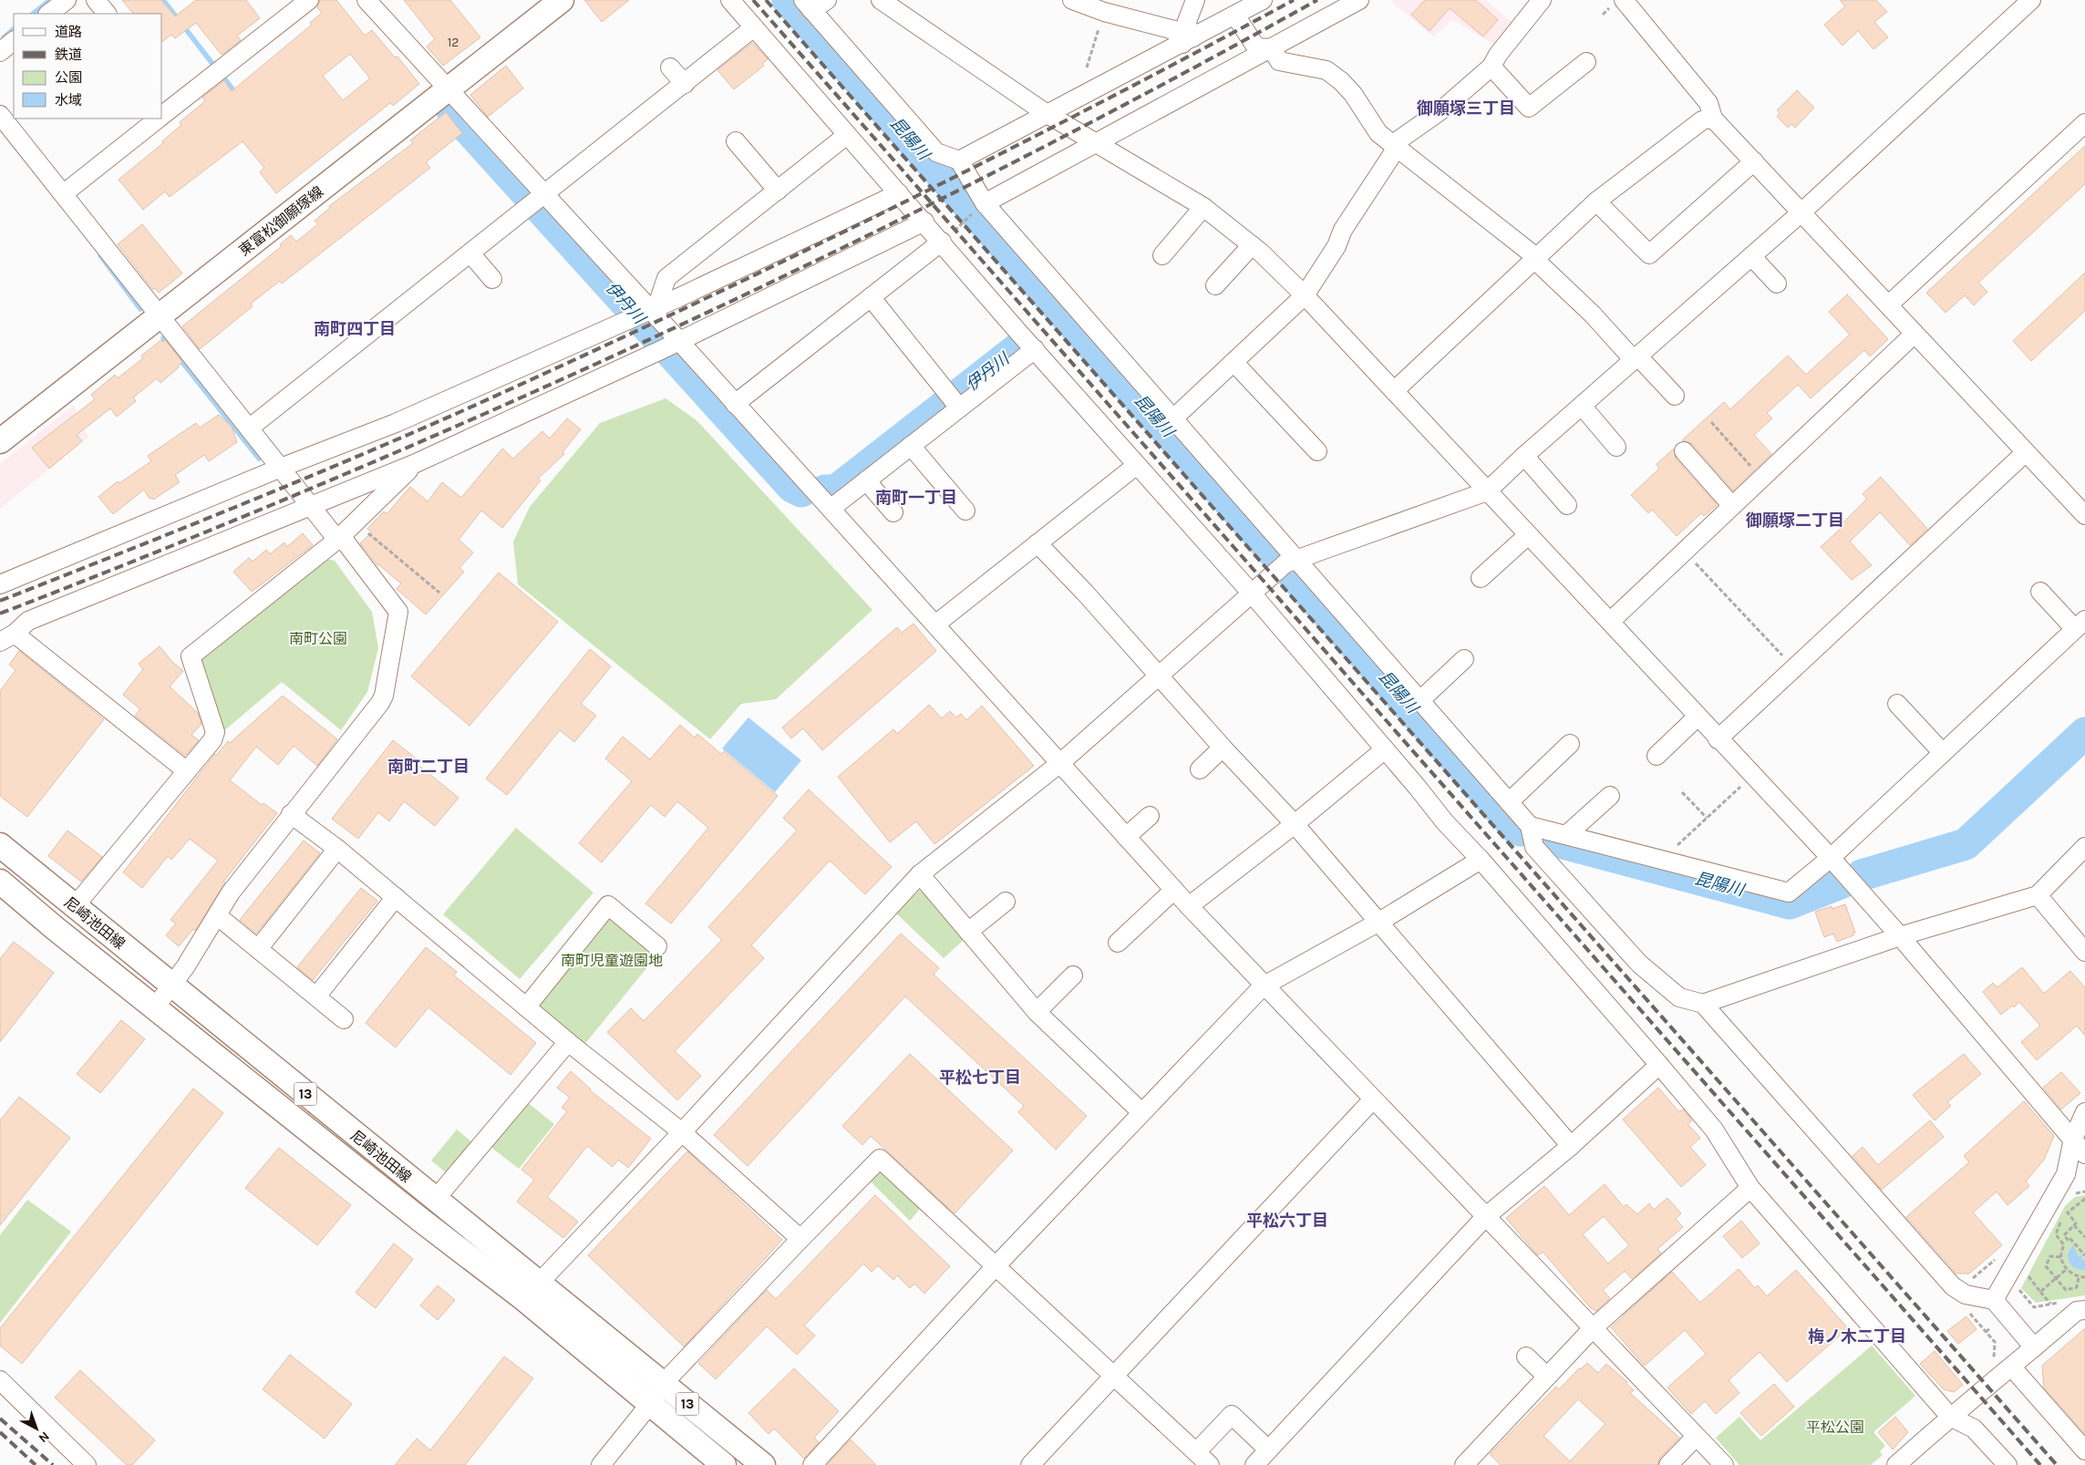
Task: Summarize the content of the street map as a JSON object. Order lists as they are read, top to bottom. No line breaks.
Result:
{"streets":{"main road":["東富松御願塚線","尼崎池田線","13"]},"districts":["御願塚三丁目","南町四丁目","南町一丁目","御願塚二丁目","南町二丁目","平松七丁目","平松六丁目","梅ノ木二丁目"],"water":["昆陽川","伊丹川"],"parks":["南町公園","南町児童遊園地","平松公園"],"house_numbers":["12"],"legend":["道路","鉄道","公園","水域"],"north":"bottom right"}
